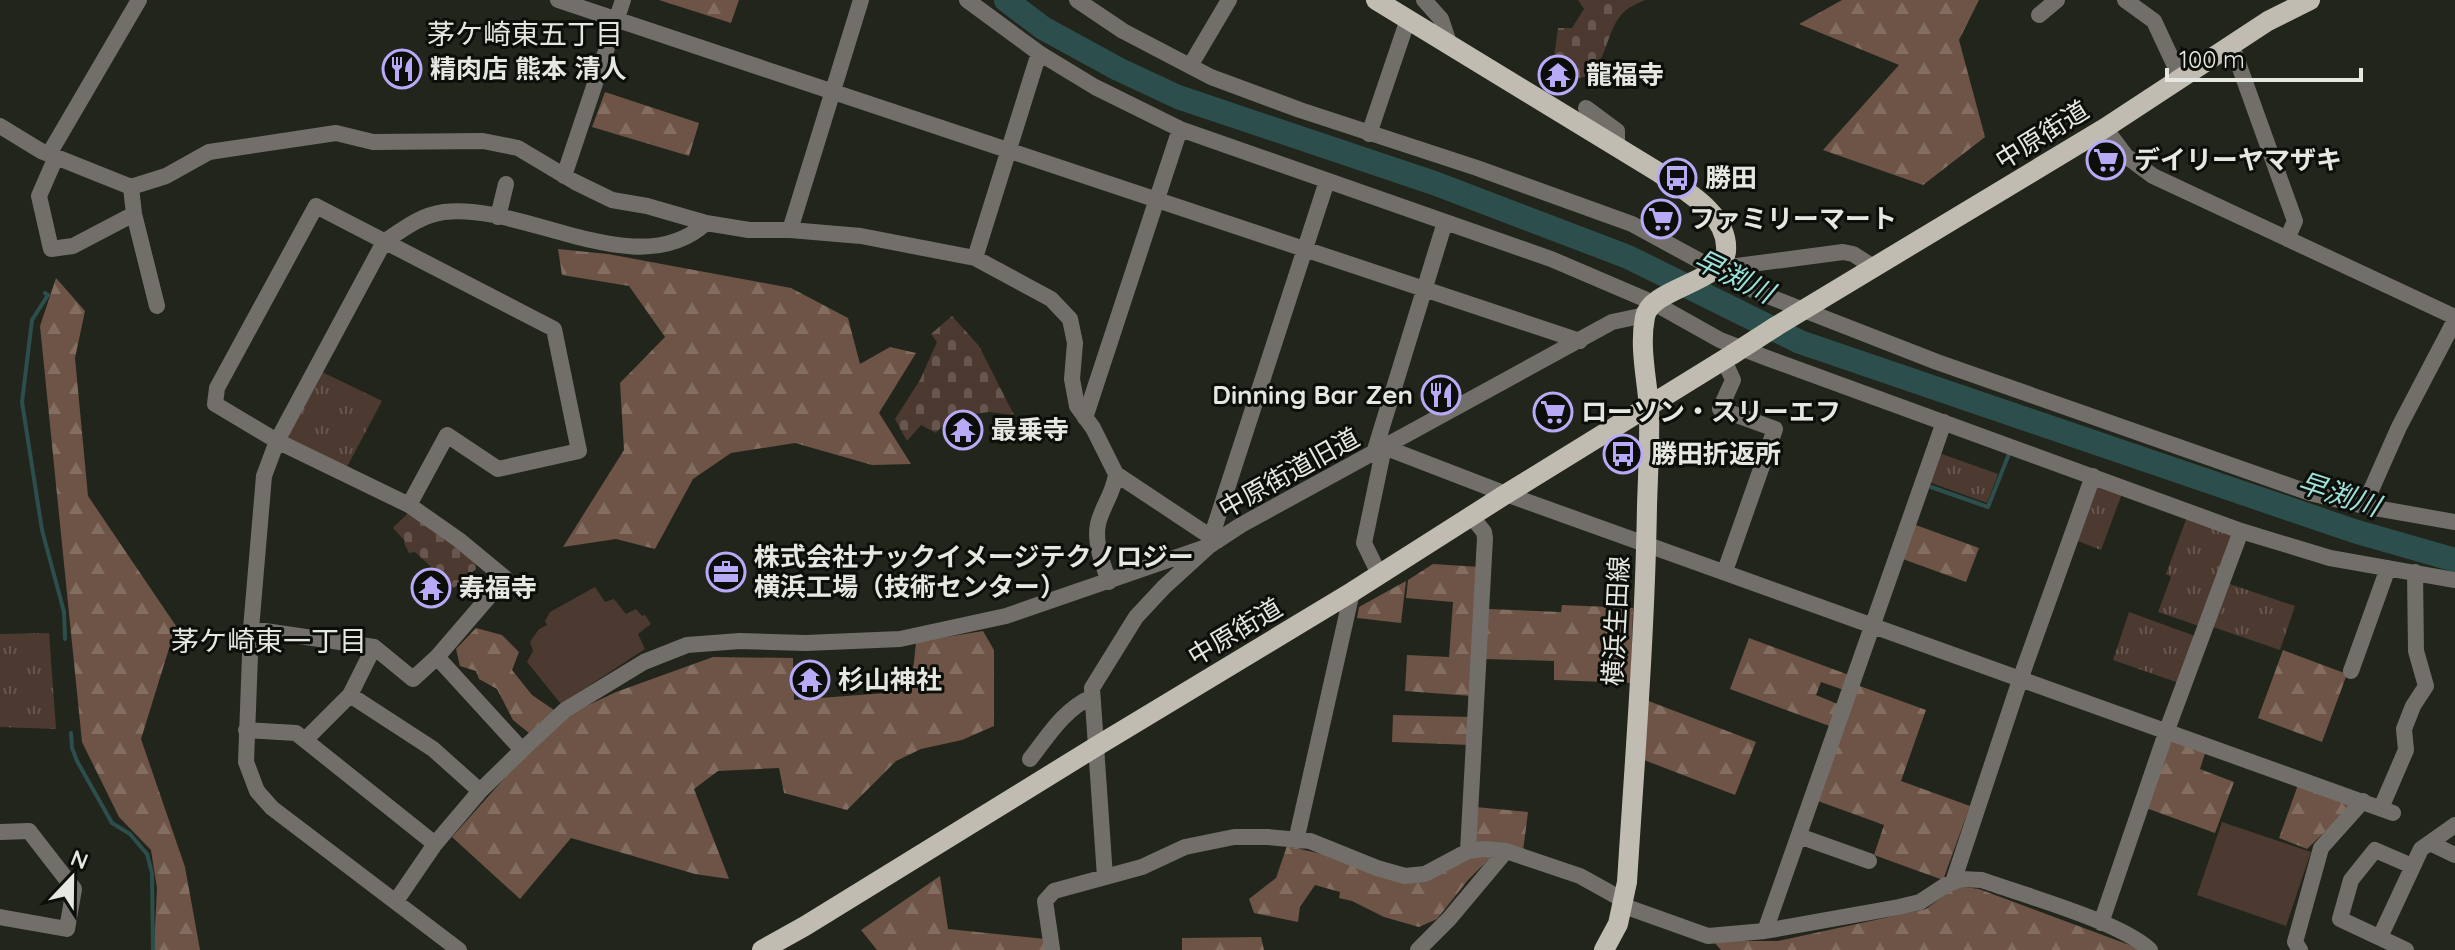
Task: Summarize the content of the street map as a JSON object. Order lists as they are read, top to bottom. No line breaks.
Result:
{"streets":{"main road":["中原街道","横浜生田線"],"street":["中原街道旧道"]},"crossings":[["中原街道","横浜生田線"],["中原街道旧道","横浜生田線"]],"districts":["茅ケ崎東五丁目","茅ケ崎東一丁目"],"water":["早渕川"],"places":{"restaurant":["精肉店 熊本 清人","Dinning Bar Zen"],"temple":["龍福寺","最乗寺","寿福寺","杉山神社"],"supermarket":["デイリーヤマザキ","ファミリーマート","ローソン・スリーエフ"],"bus stop":["勝田","勝田折返所"],"office":["株式会社ナックイメージテクノロジー 横浜工場（技術センター）"]},"scale_bar":"100 m","north":"top"}
